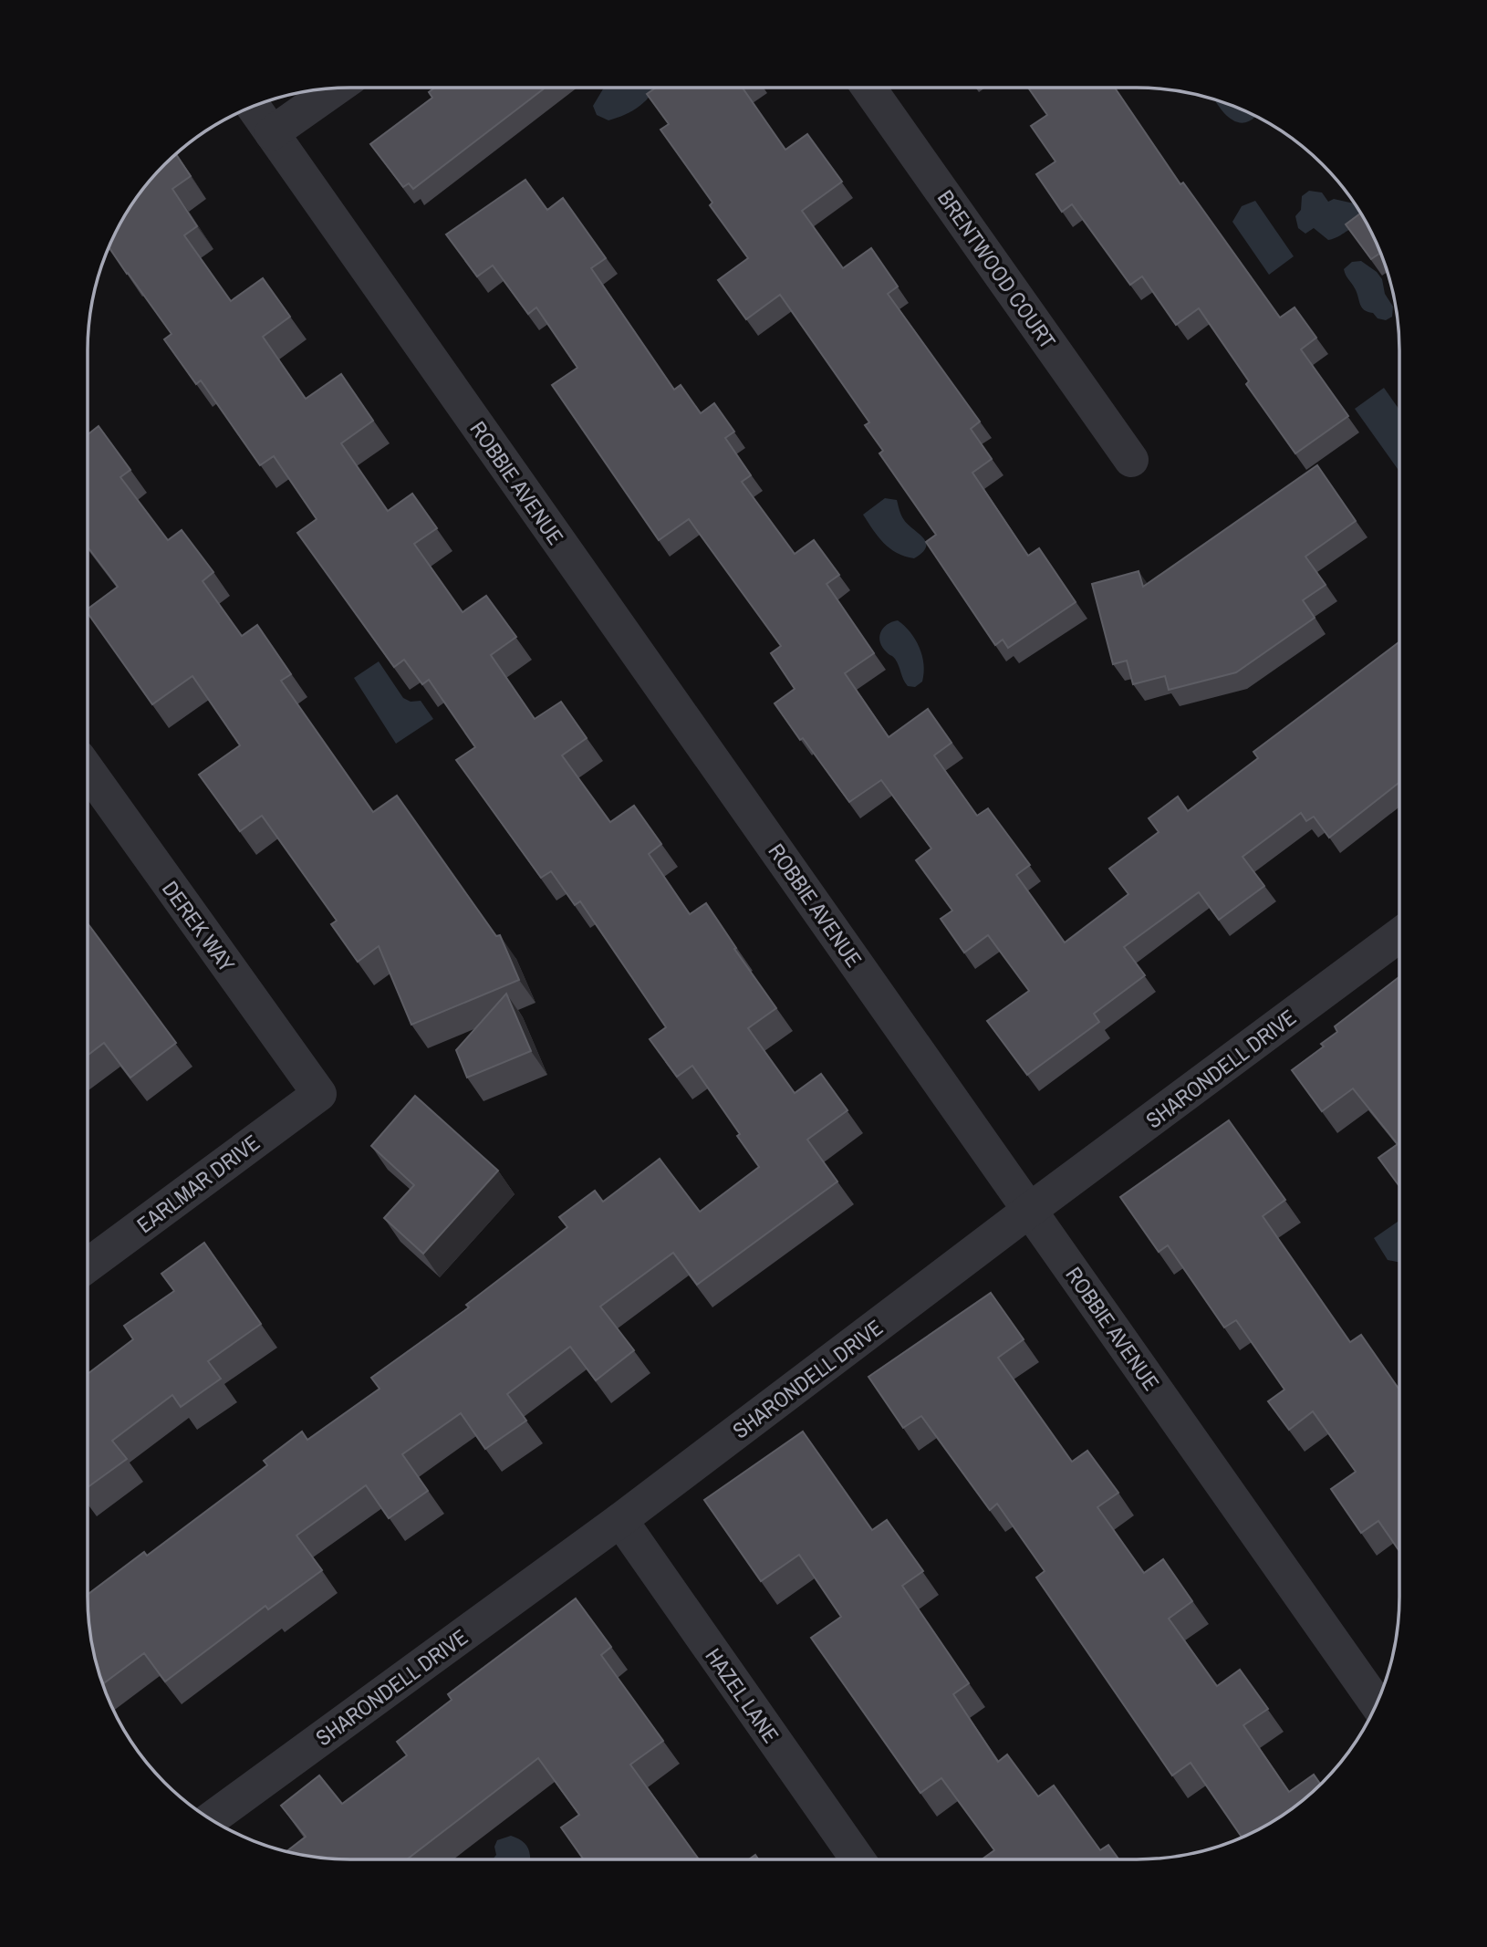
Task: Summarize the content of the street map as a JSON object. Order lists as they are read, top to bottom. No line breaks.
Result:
{"streets":{"street":["BRENTWOOD COURT","ROBBIE AVENUE","DEREK WAY","SHARONDELL DRIVE","EARLMAR DRIVE","HAZEL LANE"]},"crossings":[["ROBBIE AVENUE","SHARONDELL DRIVE"],["DEREK WAY","EARLMAR DRIVE"],["SHARONDELL DRIVE","HAZEL LANE"]]}
